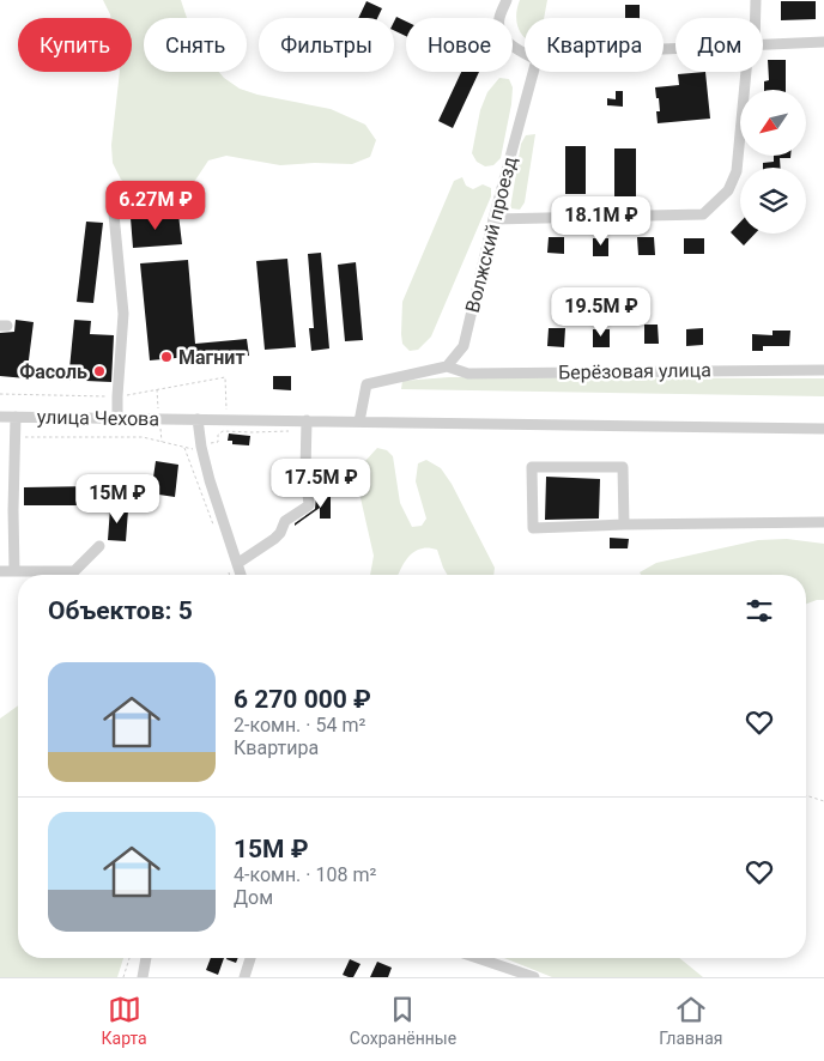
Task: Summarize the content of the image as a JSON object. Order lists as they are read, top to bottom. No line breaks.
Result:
{"streets":{"street":["Волжский проезд","Берёзовая улица","улица Чехова"]},"crossings":[["Волжский проезд","Берёзовая улица"]],"places":["Магнит","Фасоль"],"north":"bottom left","page":{"chip":["Купить","Снять","Фильтры","Новое","Квартира","Дом"],"price":["6.27M ₽","18.1M ₽","19.5M ₽","17.5M ₽","15M ₽"],"heading":"Объектов: 5","list":[{"name":"6 270 000 ₽","note":"2-комн. · 54 m² · Квартира"},{"name":"15M ₽","note":"4-комн. · 108 m² · Дом"}],"tabs":["Карта","Сохранённые","Главная"]}}
